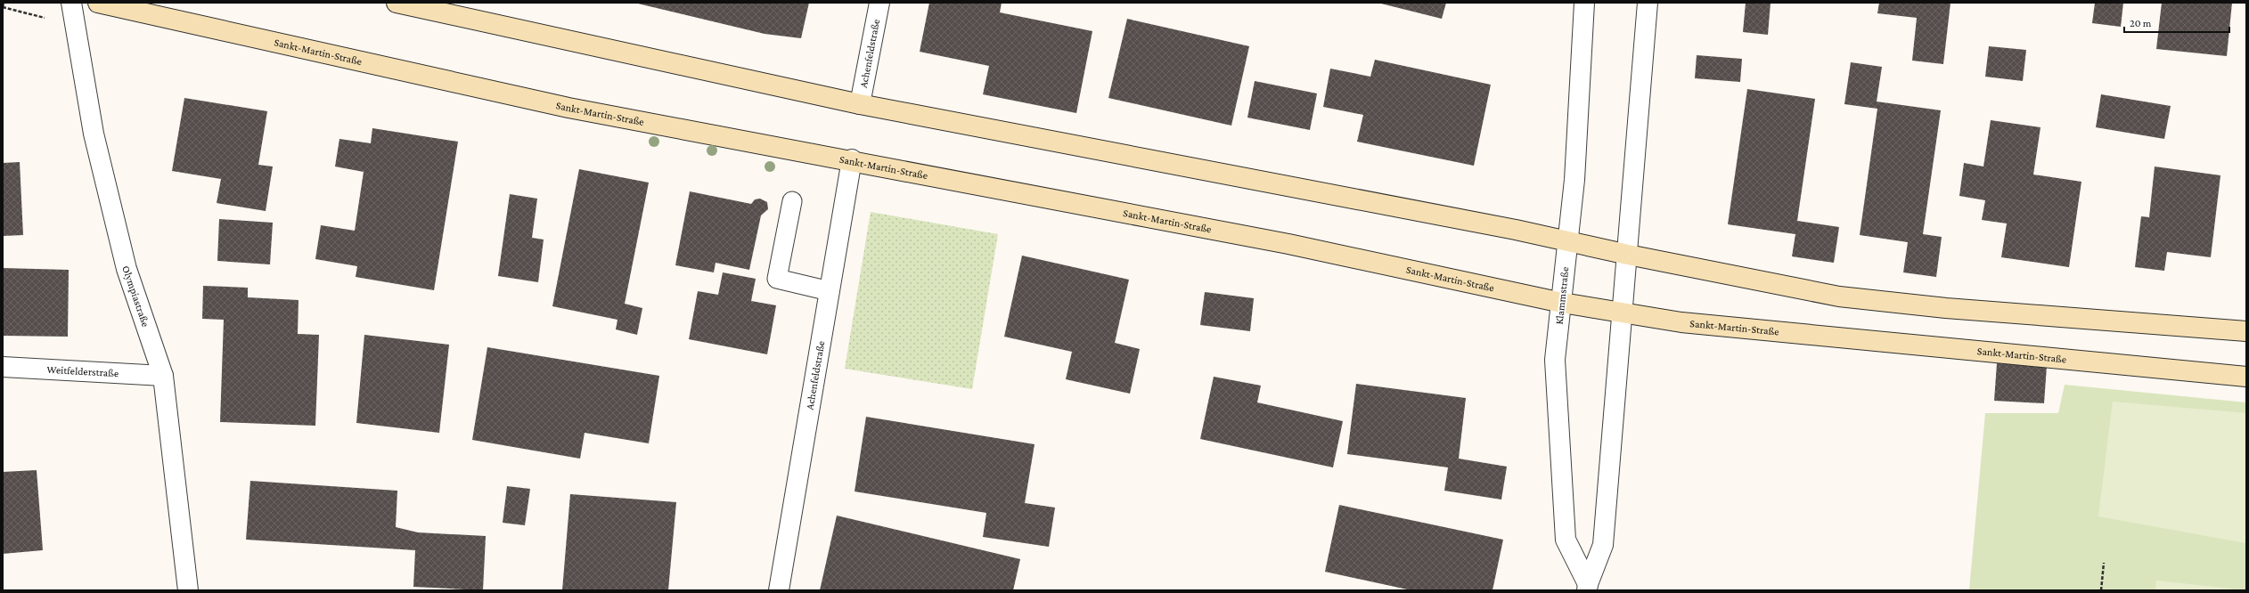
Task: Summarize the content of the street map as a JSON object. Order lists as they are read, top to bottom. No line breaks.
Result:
{"streets":{"main road":["Sankt-Martin-Straße"],"street":["Achenfeldstraße","Olympiastraße","Klammstraße","Weitfelderstraße"]},"crossings":[["Sankt-Martin-Straße","Achenfeldstraße"],["Sankt-Martin-Straße","Klammstraße"],["Olympiastraße","Weitfelderstraße"]],"scale_bar":"20 m"}
